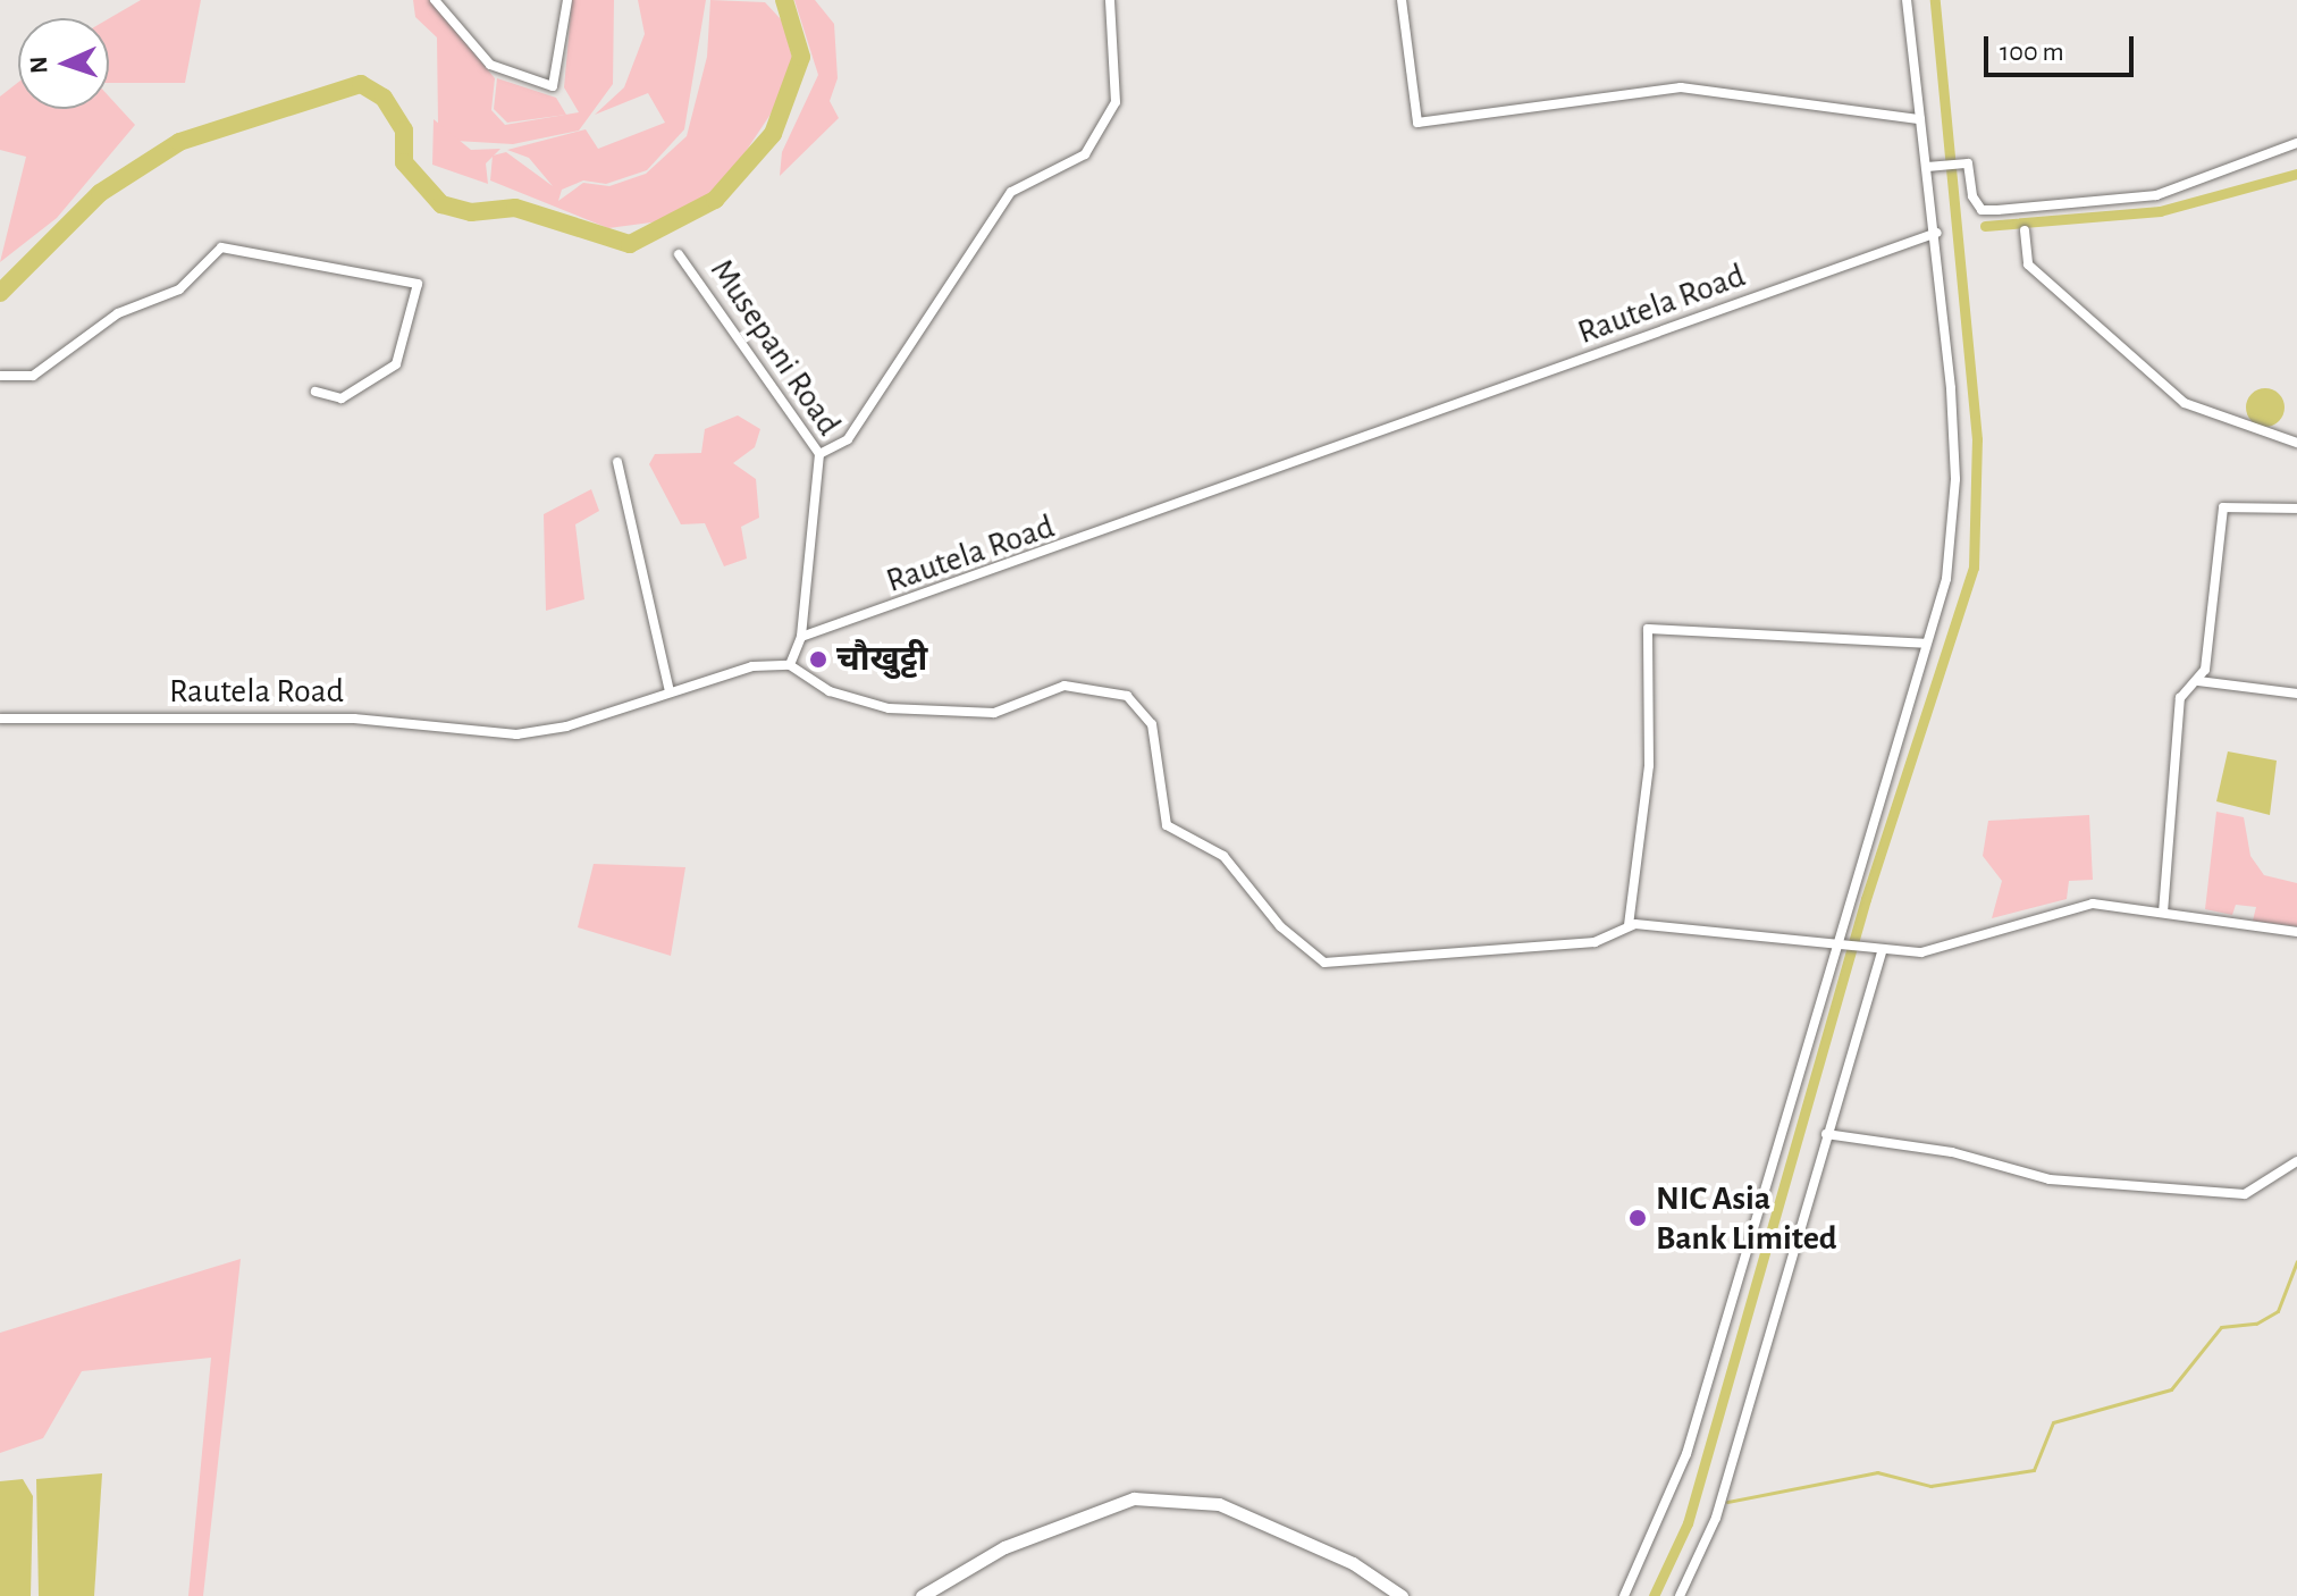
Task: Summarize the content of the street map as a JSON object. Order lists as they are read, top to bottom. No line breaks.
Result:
{"streets":{"street":["Rautela Road","Musepani Road"]},"crossings":[["Rautela Road","Musepani Road"]],"places":["चौखुट्टी","NIC Asia Bank Limited"],"scale_bar":"100 m","north":"left"}
